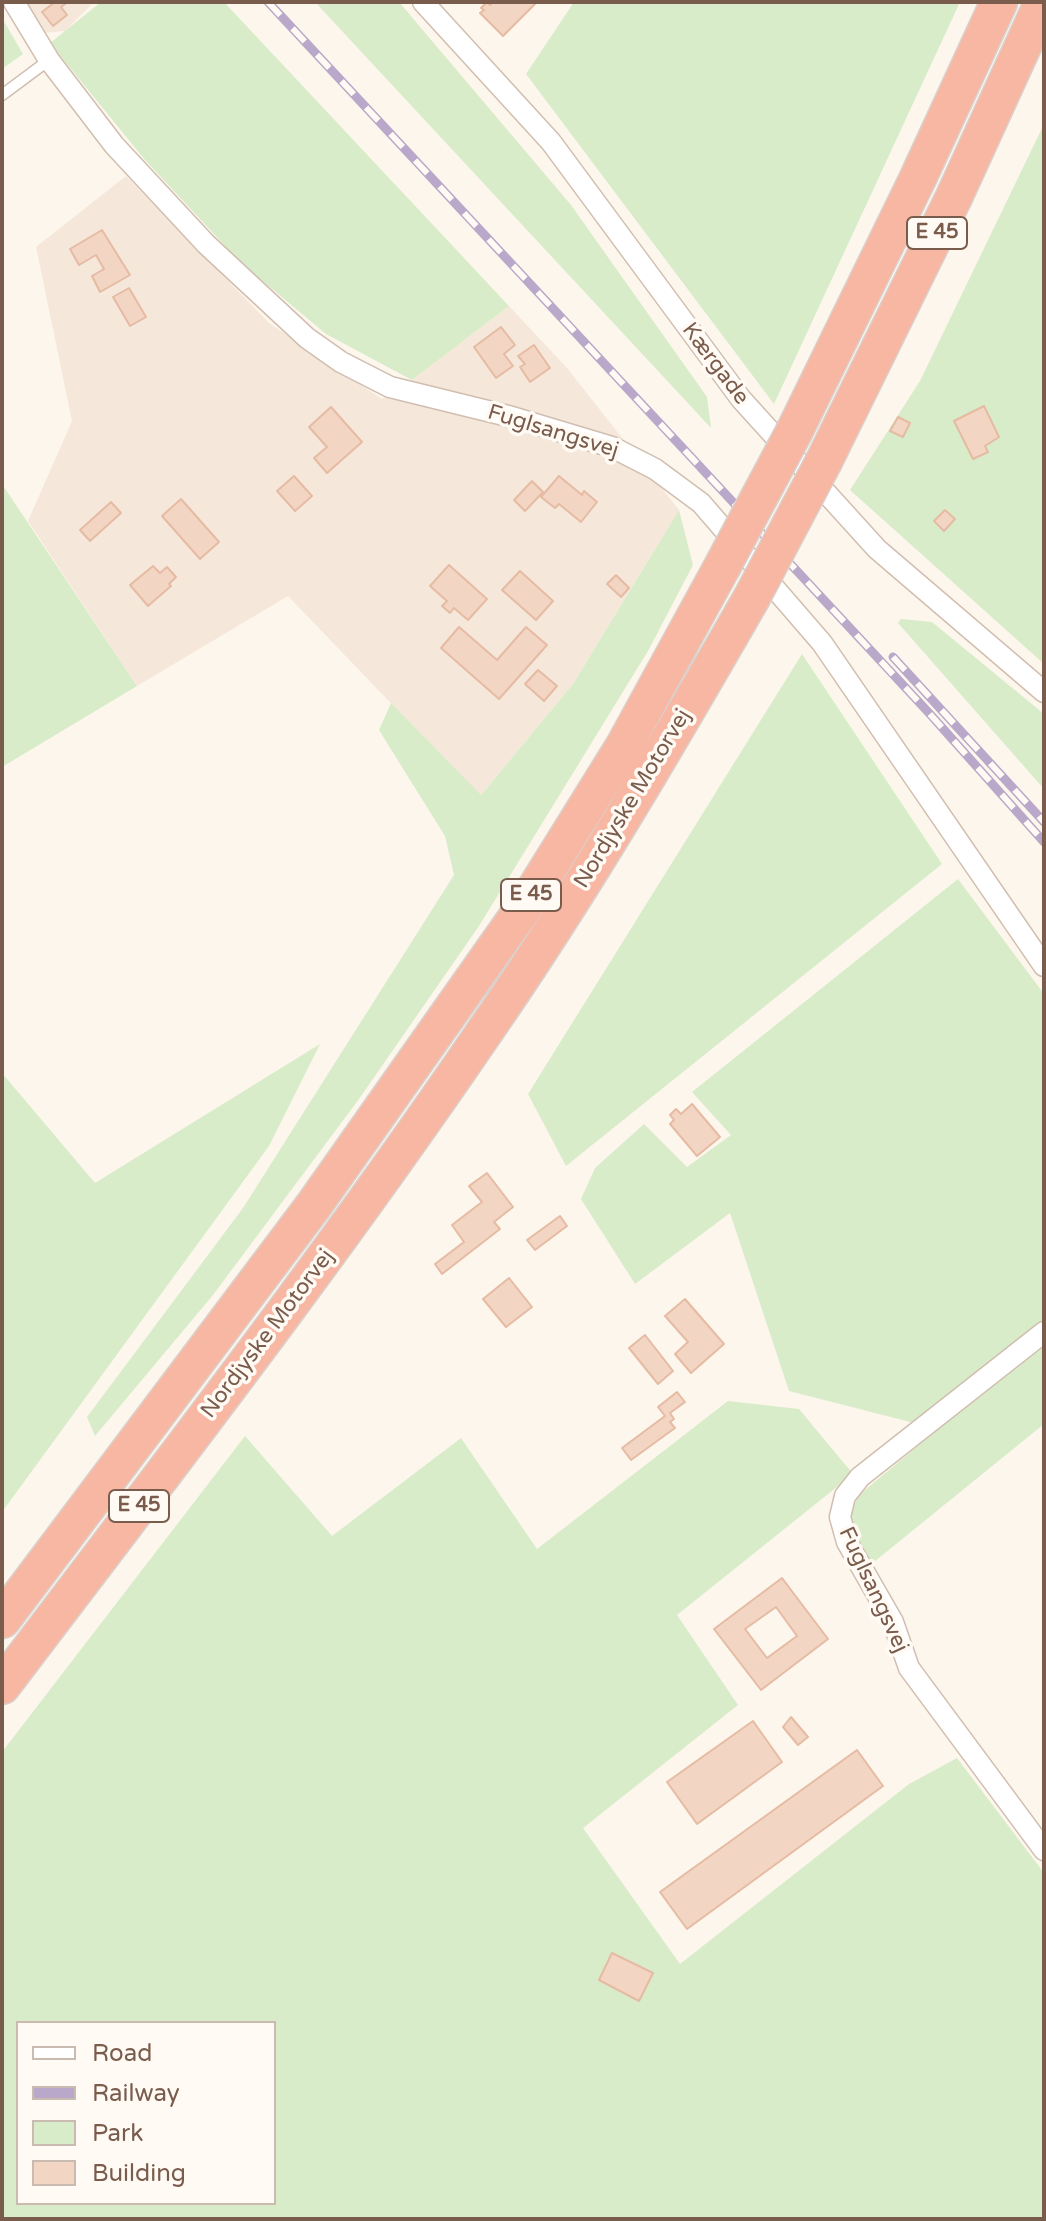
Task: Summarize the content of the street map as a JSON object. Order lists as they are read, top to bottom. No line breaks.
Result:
{"streets":{"highway":["E 45","Nordjyske Motorvej"],"street":["Kærgade","Fuglsangsvej"]},"legend":["Road","Railway","Park","Building"]}
